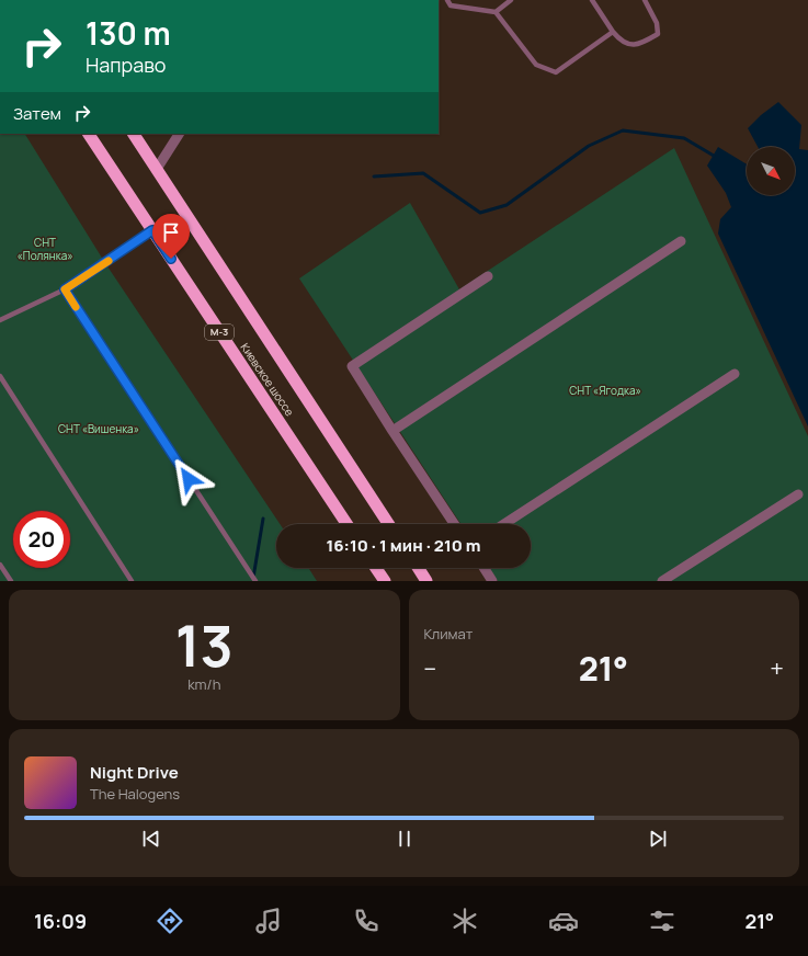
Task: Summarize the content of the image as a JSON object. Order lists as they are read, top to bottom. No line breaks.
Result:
{"streets":{"highway":["М-3","Киевское шоссе"]},"parks":["СНТ «Полянка»","СНТ «Ягодка»","СНТ «Вишенка»"],"north":"bottom right","page":{"turn":["130 m","Направо"],"then":"Затем","limit":"20","trip":"16:10 · 1 мин · 210 m","tile":[["13","km/h"],"Климат"],"heat":["−","21°","+"],"song":["Night Drive","The Halogens"],"tabs":["16:09","21°"]}}
